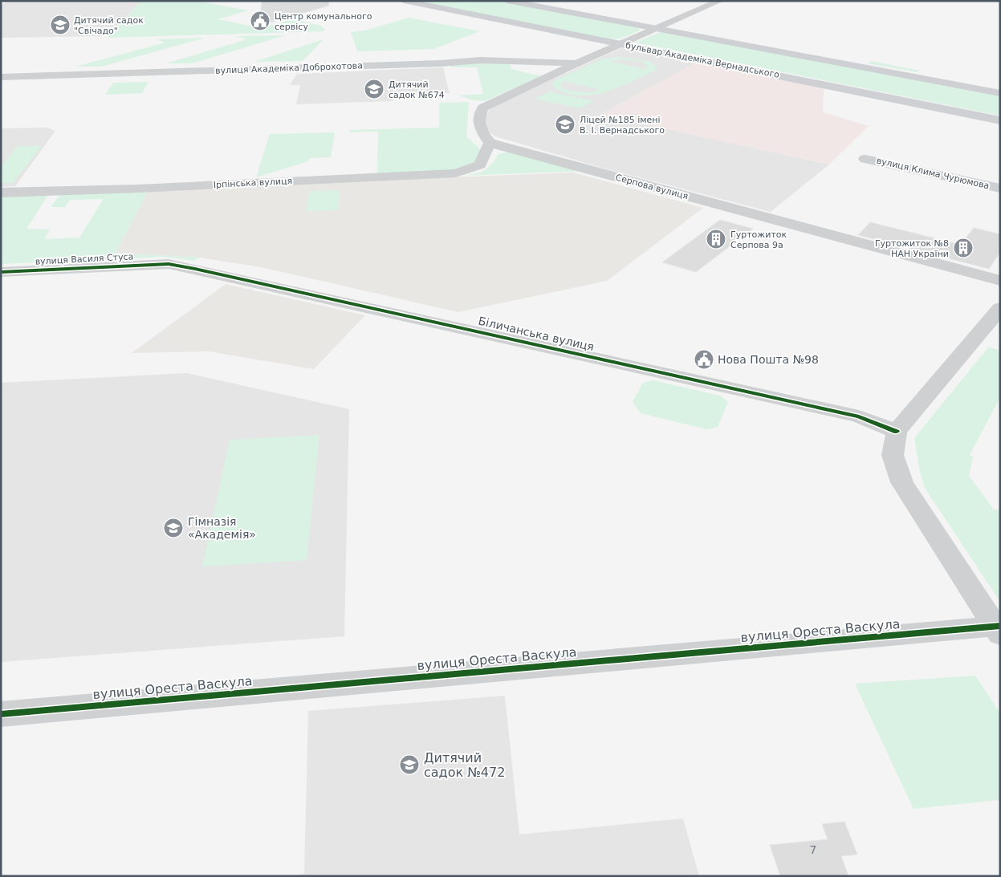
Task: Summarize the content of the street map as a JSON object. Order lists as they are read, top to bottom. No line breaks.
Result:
{"streets":{"main road":["бульвар Академіка Вернадського"],"street":["вулиця Академіка Доброхотова","вулиця Клима Чурюмова","Ірпінська вулиця","Серпова вулиця","вулиця Василя Стуса","Біличанська вулиця","вулиця Ореста Васкула"]},"crossings":[["Ірпінська вулиця","Серпова вулиця"],["вулиця Василя Стуса","Біличанська вулиця"]],"places":{"public building":["Центр комунального сервісу","Нова Пошта №98"],"school or university":["Дитячий садок \"Свічадо\"","Дитячий садок №674","Ліцей №185 імені В. І. Вернадського","Гімназія «Академія»","Дитячий садок №472"],"building":["Гуртожиток Серпова 9а","Гуртожиток №8 НАН України"]},"house_numbers":["7"]}
